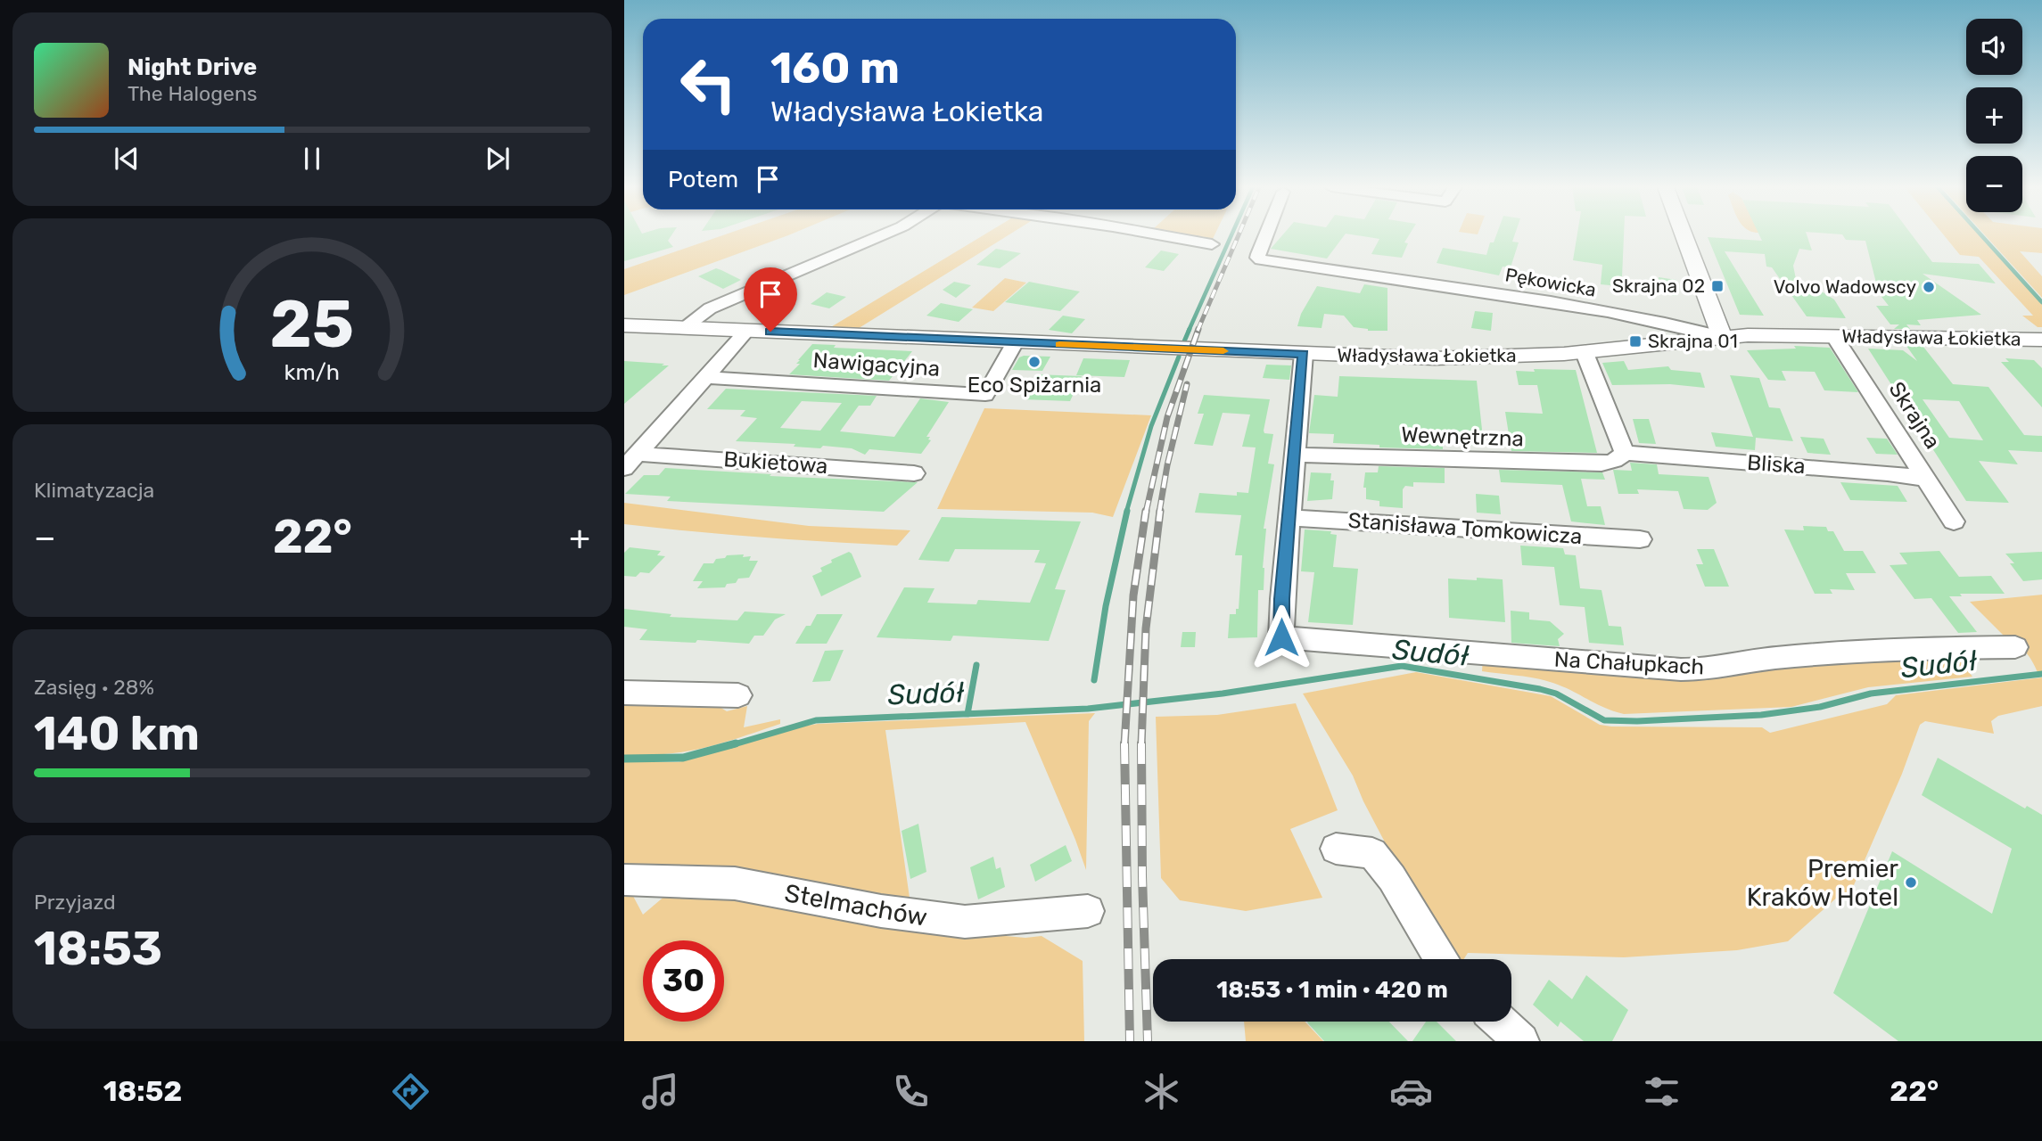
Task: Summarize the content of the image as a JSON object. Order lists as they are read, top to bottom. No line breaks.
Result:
{"streets":{"street":["Pękowicka","Władysława Łokietka","Nawigacyjna","Skrajna","Wewnętrzna","Bukietowa","Bliska","Stanisława Tomkowicza","Na Chałupkach","Stelmachów"]},"crossings":[["Pękowicka","Władysława Łokietka"],["Władysława Łokietka","Nawigacyjna"],["Władysława Łokietka","Skrajna"],["Skrajna","Bliska"],["Wewnętrzna","Bliska"],["Stanisława Tomkowicza","Na Chałupkach"]],"water":["Sudół"],"places":{"transit":["Skrajna 02","Skrajna 01"],"other":["Volvo Wadowscy","Eco Spiżarnia","Premier Kraków Hotel"]},"page":{"map_buttons":["+","−"],"turn":["160 m","Władysława Łokietka"],"song":["Night Drive","The Halogens"],"then":"Potem","tile":["Klimatyzacja",["Zasięg · 28%","140 km"],["Przyjazd","18:53"]],"heat":["−","22°","+"],"limit":"30","trip":"18:53 · 1 min · 420 m","tabs":["18:52","22°"],"gauge":["25","km/h"]}}
